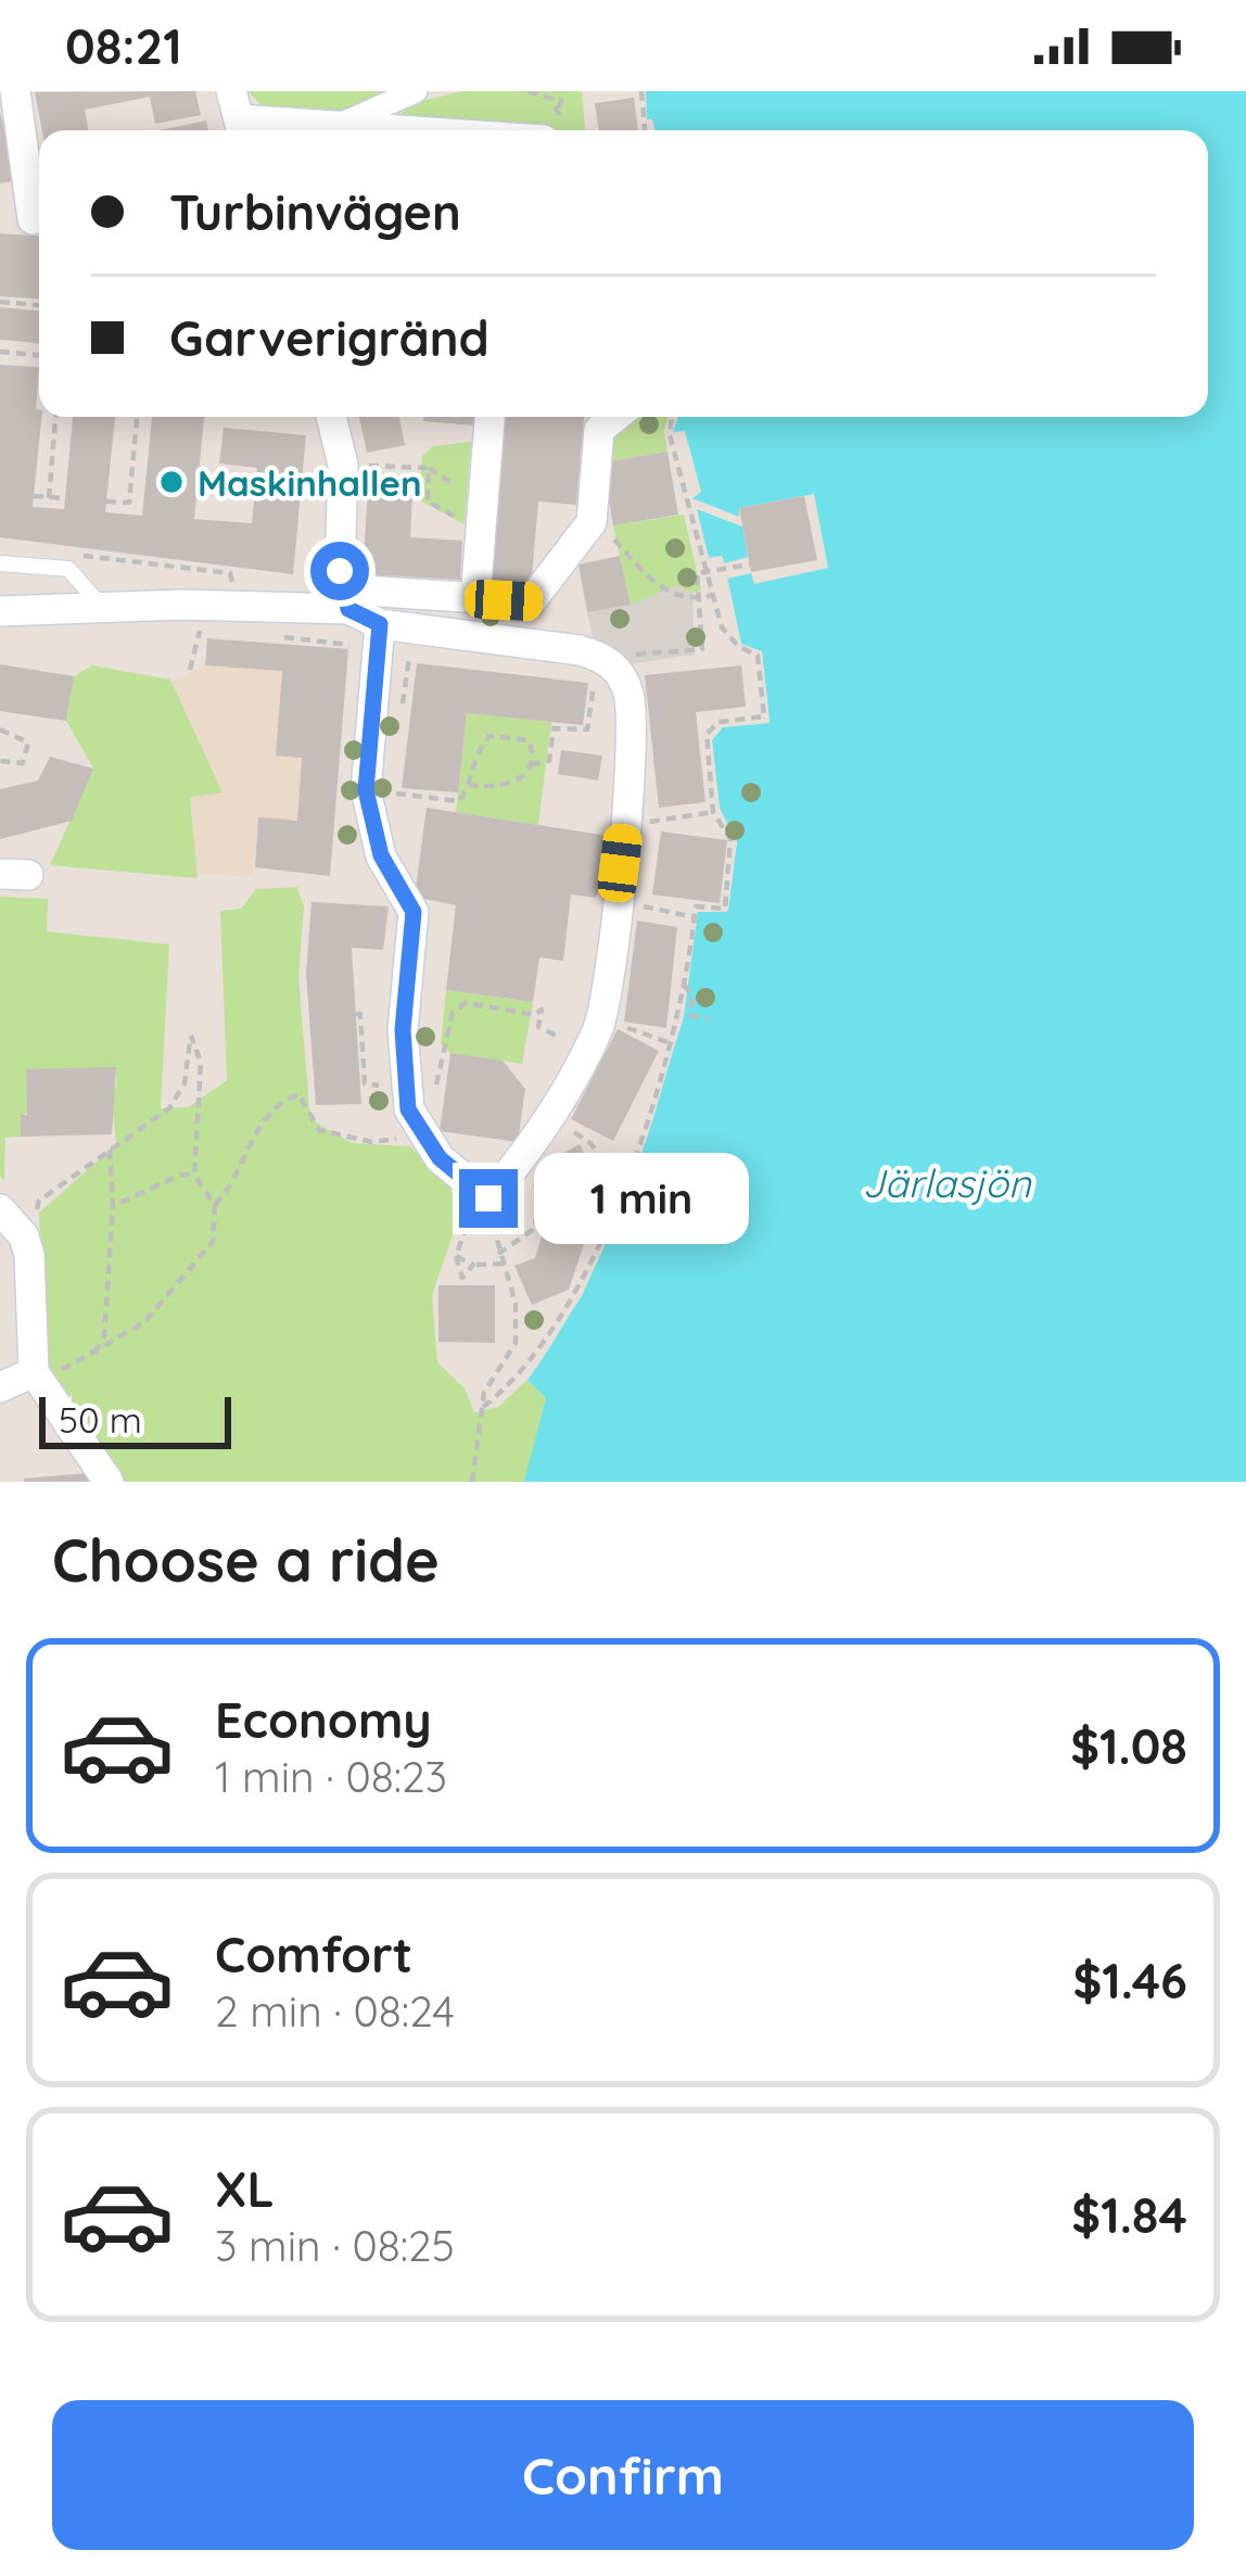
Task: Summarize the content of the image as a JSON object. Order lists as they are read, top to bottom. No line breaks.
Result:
{"water":["Järlasjön"],"places":["Maskinhallen"],"scale_bar":"50 m","page":{"status":"08:21","banner":["Turbinvägen","Garverigränd"],"bubble":"1 min","scale":"50 m","heading":"Choose a ride","list":[{"name":"Economy","note":"1 min · 08:23","value":"$1.08"},{"name":"Comfort","note":"2 min · 08:24","value":"$1.46"},{"name":"XL","note":"3 min · 08:25","value":"$1.84"}],"buttons":"Confirm"}}
